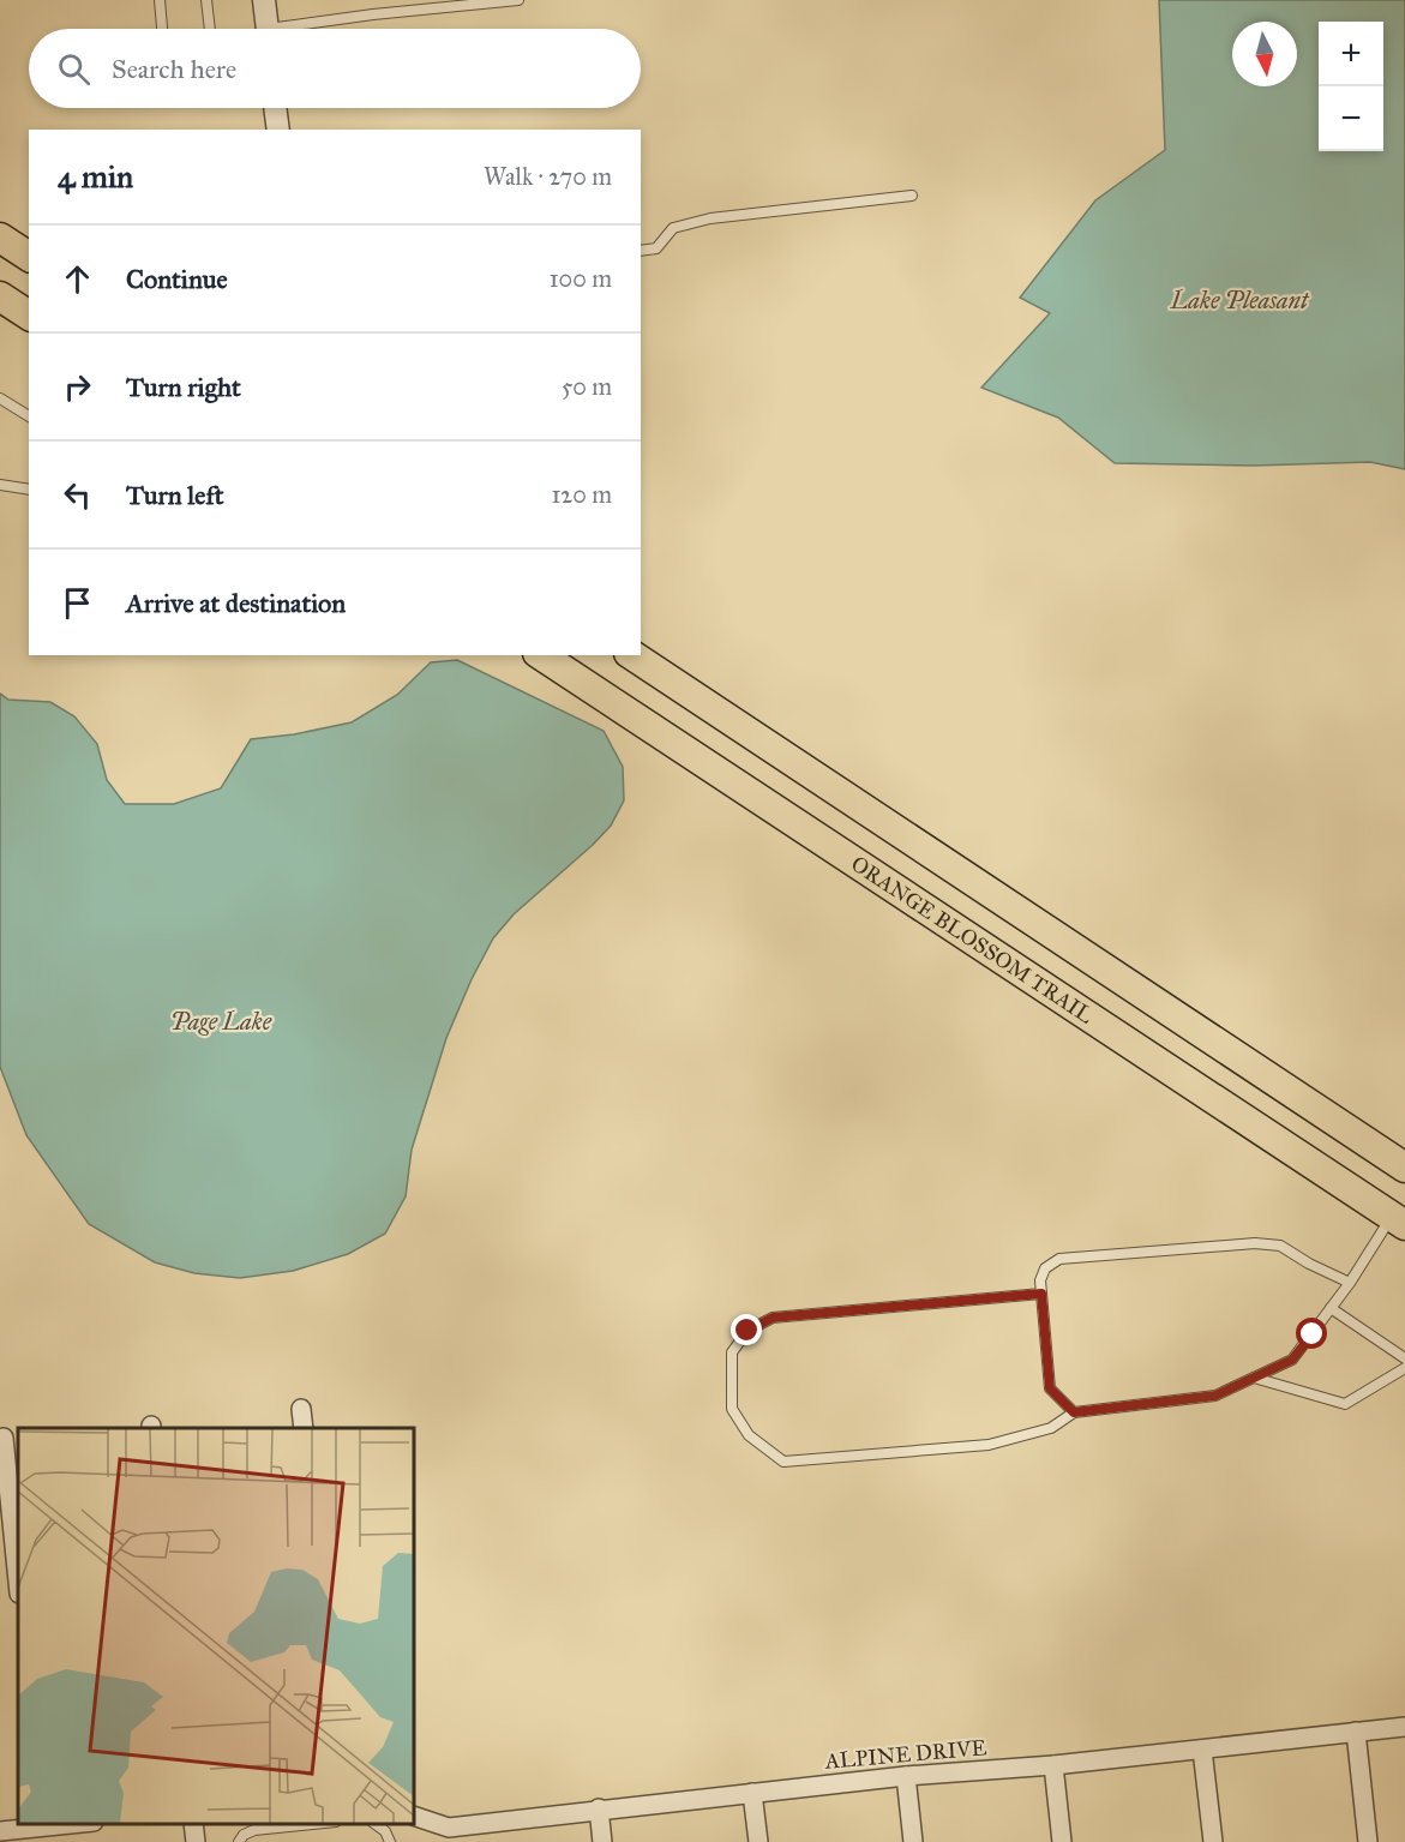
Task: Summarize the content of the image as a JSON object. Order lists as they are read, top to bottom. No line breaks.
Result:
{"streets":{"main road":["ORANGE BLOSSOM TRAIL"],"street":["ALPINE DRIVE"]},"water":["Lake Pleasant","Page Lake"],"north":"bottom","page":{"map_buttons":["+","−"],"search":"Search here","heading":["4 min","Walk · 270 m"],"list":[["Continue","100 m"],["Turn right","50 m"],["Turn left","120 m"],"Arrive at destination"]}}
